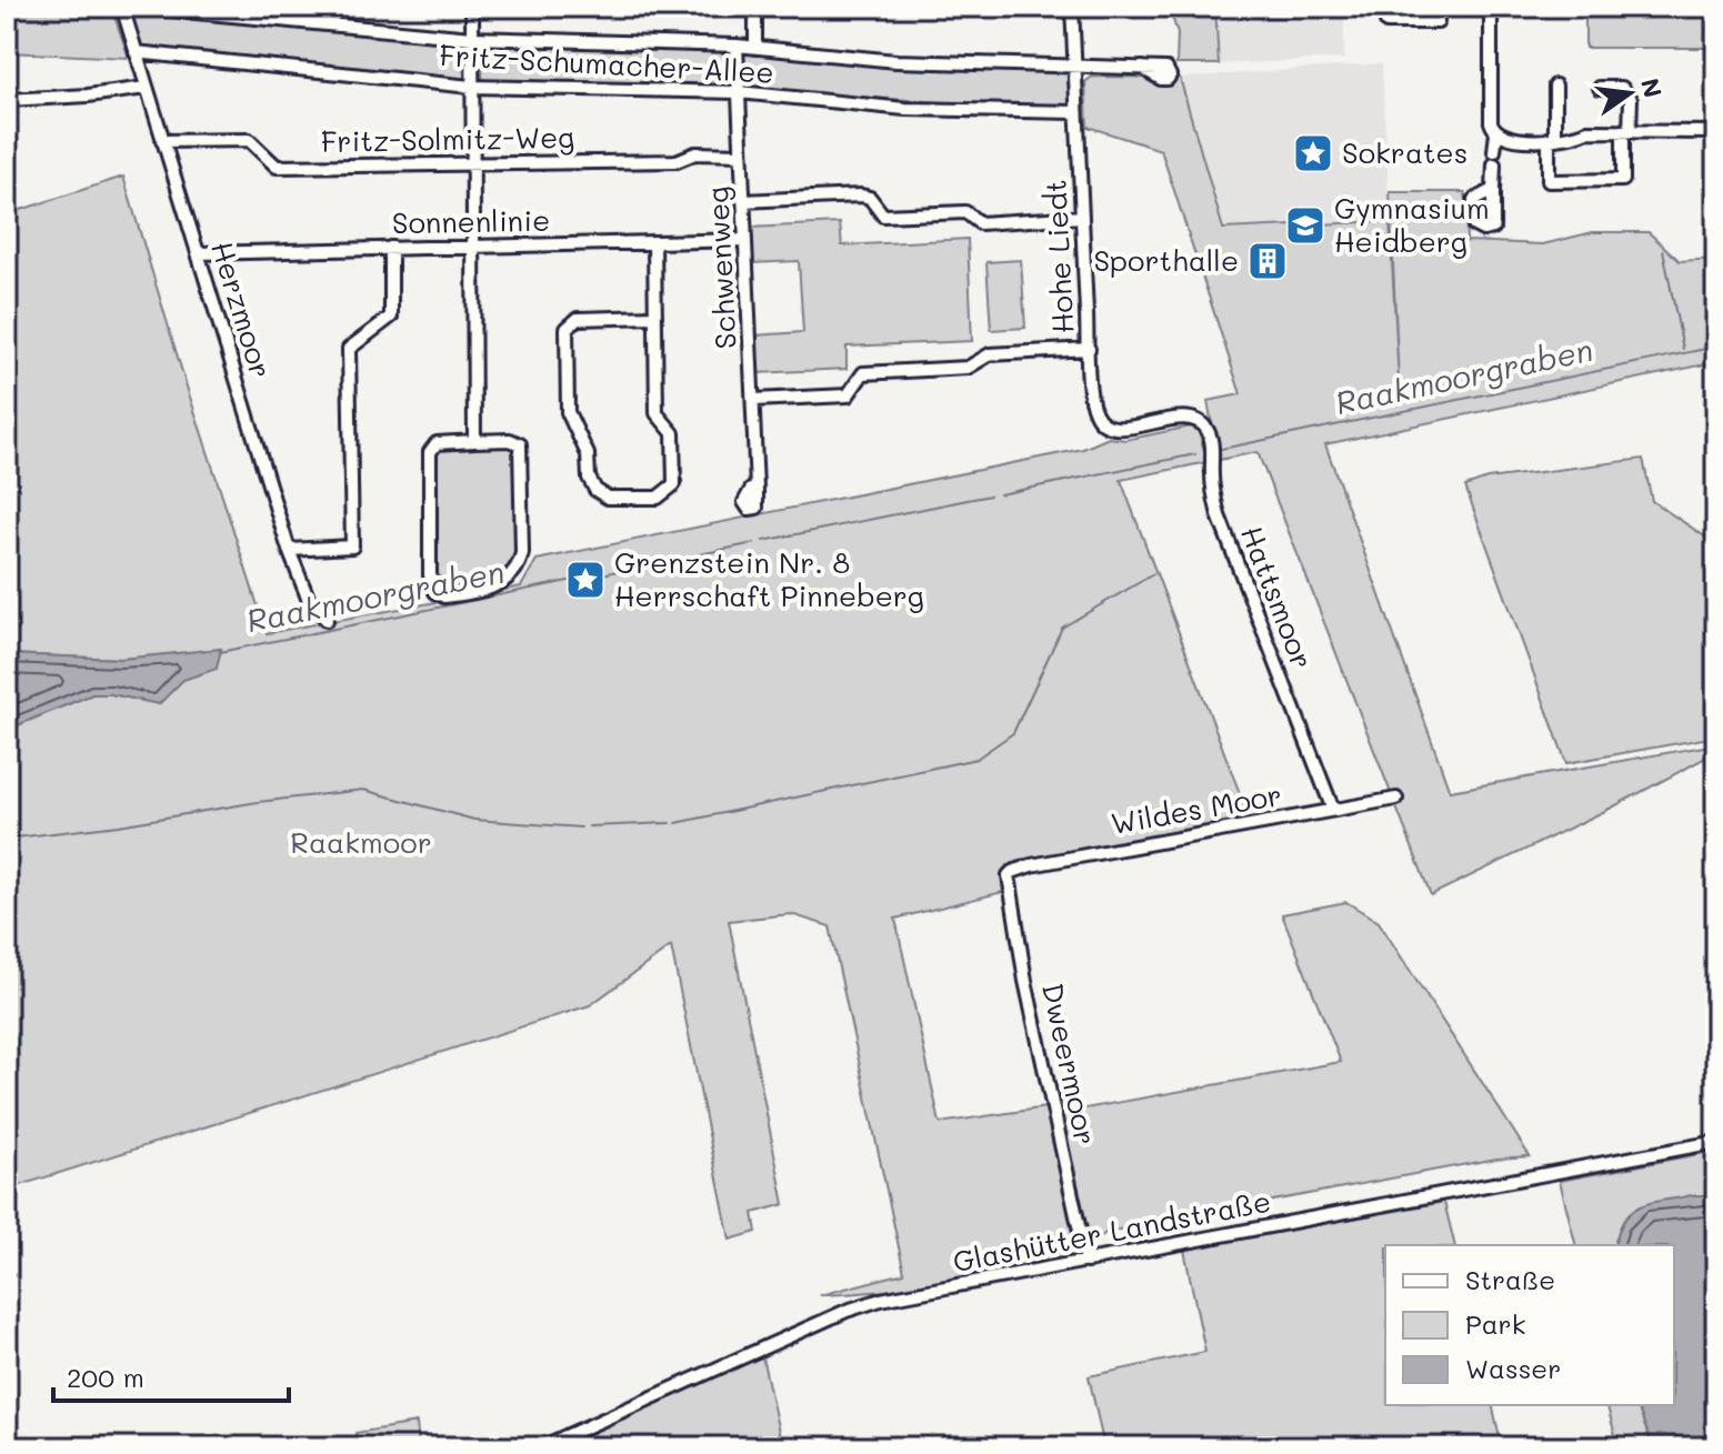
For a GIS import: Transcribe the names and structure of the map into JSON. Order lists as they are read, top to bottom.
{
  "streets": {
    "street": [
      "Fritz-Schumacher-Allee",
      "Fritz-Solmitz-Weg",
      "Sonnenlinie",
      "Hohe Liedt",
      "Schwenweg",
      "Herzmoor",
      "Hattsmoor",
      "Wildes Moor",
      "Dweermoor",
      "Glashütter Landstraße"
    ]
  },
  "crossings": [
    ["Fritz-Schumacher-Allee", "Hohe Liedt"],
    ["Fritz-Schumacher-Allee", "Schwenweg"],
    ["Fritz-Schumacher-Allee", "Herzmoor"],
    ["Fritz-Solmitz-Weg", "Schwenweg"],
    ["Fritz-Solmitz-Weg", "Herzmoor"],
    ["Sonnenlinie", "Schwenweg"],
    ["Sonnenlinie", "Herzmoor"],
    ["Hohe Liedt", "Hattsmoor"],
    ["Hattsmoor", "Wildes Moor"],
    ["Wildes Moor", "Dweermoor"],
    ["Dweermoor", "Glashütter Landstraße"]
  ],
  "water": ["Raakmoorgraben"],
  "parks": ["Raakmoor"],
  "places": {
    "place": ["Sokrates", "Grenzstein Nr. 8 Herrschaft Pinneberg"],
    "school or university": ["Gymnasium Heidberg"],
    "building": ["Sporthalle"]
  },
  "legend": ["Straße", "Park", "Wasser"],
  "scale_bar": "200 m",
  "north": "right"
}
